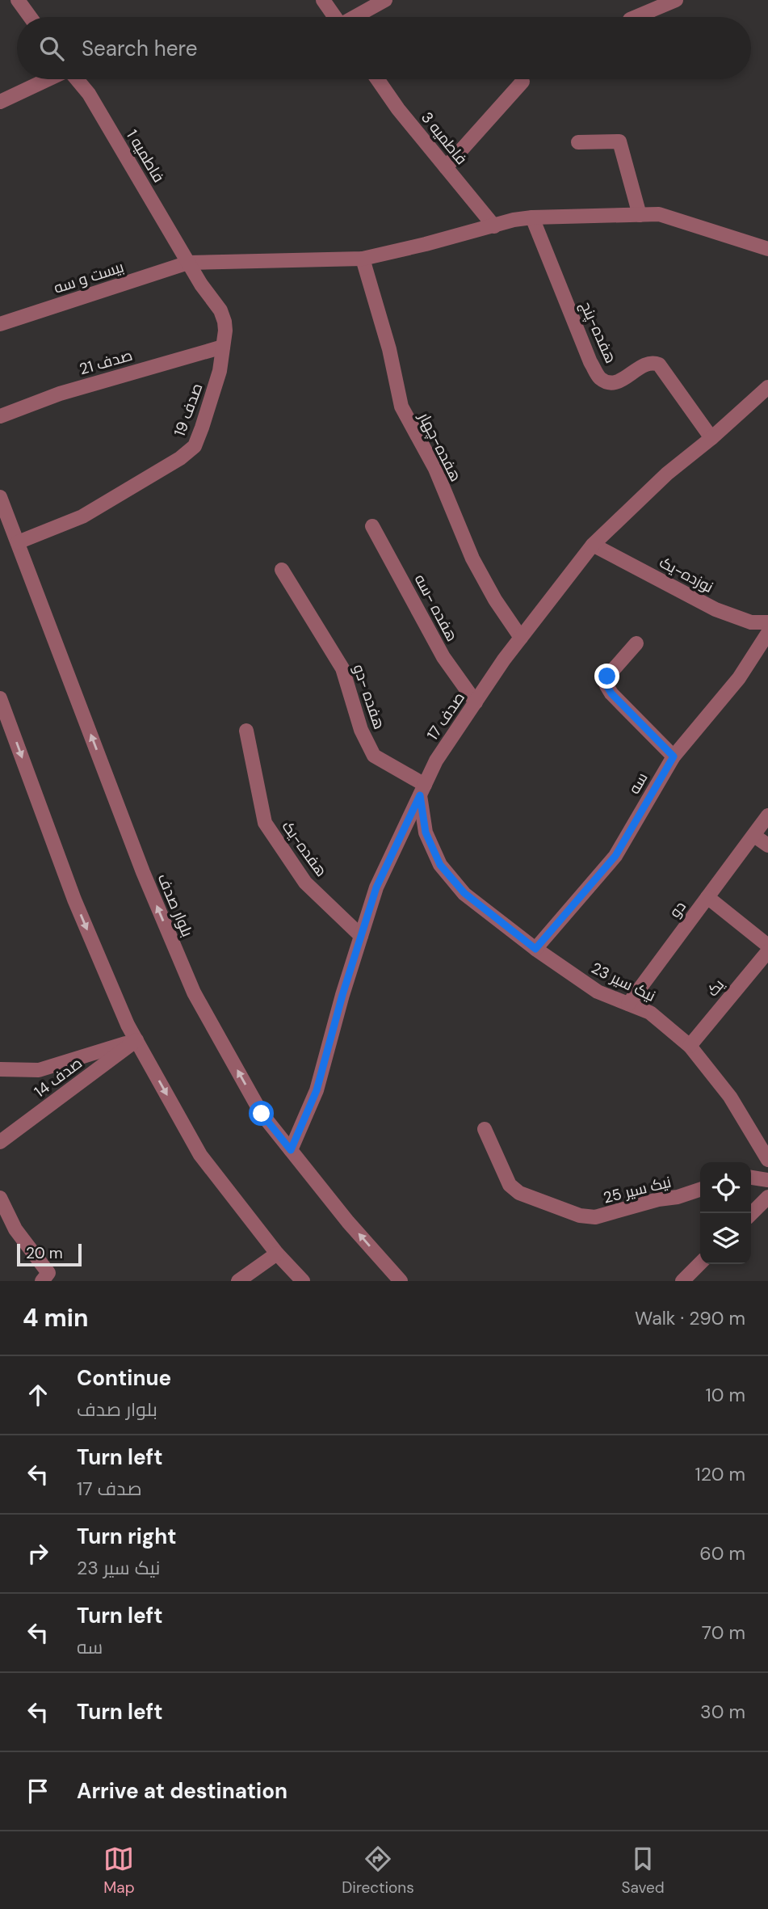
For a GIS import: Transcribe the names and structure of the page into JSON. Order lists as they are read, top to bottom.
{
  "streets": {
    "street": [
      "فاطمیه 3",
      "فاطمیه 1",
      "بیست و سه",
      "هفده-پنج",
      "صدف 21",
      "صدف 19",
      "هفده-چهار",
      "نوزده-یک",
      "هفده -سه",
      "هفده -دو",
      "صدف 17",
      "سه",
      "هفده-یک",
      "بلوار صدف",
      "دو",
      "نیک سیر 23",
      "یک",
      "صدف 14",
      "نیک سیر 25"
    ]
  },
  "crossings": [
    ["فاطمیه 3", "بیست و سه"],
    ["فاطمیه 1", "بیست و سه"],
    ["فاطمیه 1", "صدف 19"],
    ["بیست و سه", "هفده-پنج"],
    ["بیست و سه", "صدف 19"],
    ["بیست و سه", "هفده-چهار"],
    ["هفده-پنج", "صدف 17"],
    ["صدف 21", "صدف 19"],
    ["صدف 19", "بلوار صدف"],
    ["هفده-چهار", "صدف 17"],
    ["نوزده-یک", "صدف 17"],
    ["هفده -سه", "صدف 17"],
    ["هفده -دو", "صدف 17"],
    ["هفده -دو", "نیک سیر 23"],
    ["صدف 17", "هفده-یک"],
    ["صدف 17", "بلوار صدف"],
    ["صدف 17", "نیک سیر 23"],
    ["سه", "نیک سیر 23"],
    ["دو", "نیک سیر 23"],
    ["نیک سیر 23", "یک"]
  ],
  "scale_bar": "20 m",
  "page": {
    "search": "Search here",
    "scale": "20 m",
    "heading": ["4 min", "Walk · 290 m"],
    "list": [
      ["Continue", "بلوار صدف", "10 m"],
      ["Turn left", "صدف 17", "120 m"],
      ["Turn right", "نیک سیر 23", "60 m"],
      ["Turn left", "سه", "70 m"],
      ["Turn left", "30 m"],
      "Arrive at destination"
    ],
    "nav": ["Map", "Directions", "Saved"]
  }
}
